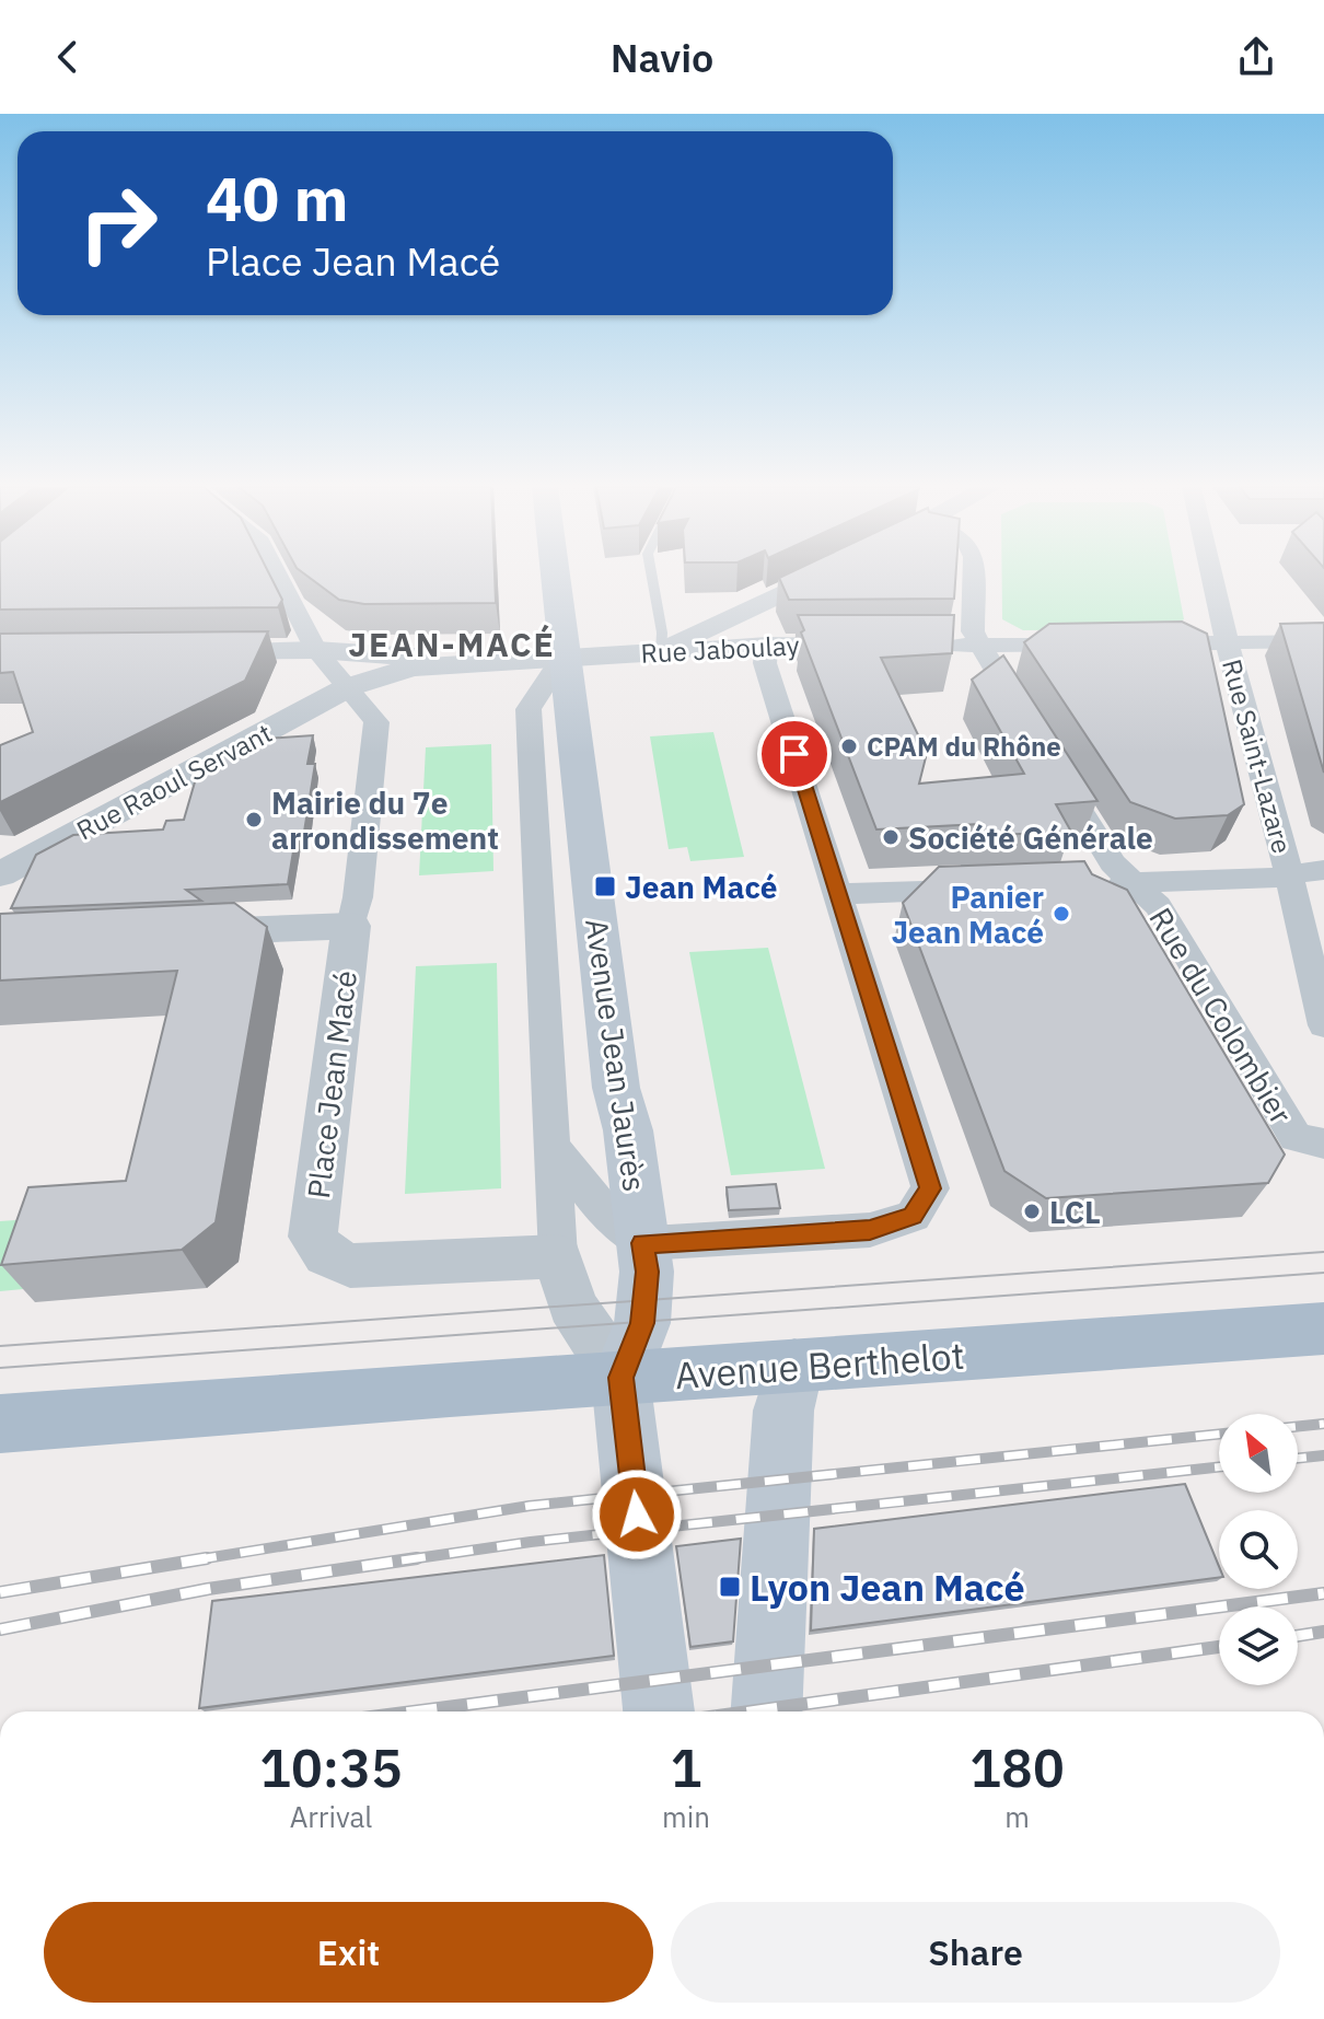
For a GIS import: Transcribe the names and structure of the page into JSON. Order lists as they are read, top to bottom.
{
  "streets": {
    "main road": ["Avenue Jean Jaurès", "Avenue Berthelot"],
    "street": [
      "Rue Jaboulay",
      "Rue Saint-Lazare",
      "Rue Raoul Servant",
      "Rue du Colombier",
      "Place Jean Macé"
    ]
  },
  "crossings": [
    ["Rue Jaboulay", "Rue Raoul Servant"],
    ["Rue Jaboulay", "Avenue Jean Jaurès"],
    ["Rue Jaboulay", "Place Jean Macé"],
    ["Rue Raoul Servant", "Place Jean Macé"],
    ["Avenue Jean Jaurès", "Place Jean Macé"],
    ["Avenue Jean Jaurès", "Avenue Berthelot"]
  ],
  "districts": ["JEAN-MACÉ"],
  "places": {
    "other": [
      "CPAM du Rhône",
      "Mairie du 7e arrondissement",
      "Société Générale",
      "Panier Jean Macé",
      "LCL"
    ],
    "transit": ["Jean Macé", "Lyon Jean Macé"]
  },
  "north": "top left",
  "page": {
    "header": "Navio",
    "turn": ["40 m", "Place Jean Macé"],
    "eta": [
      "10:35",
      "Arrival",
      "1",
      "min",
      "180",
      "m"
    ],
    "buttons": ["Exit", "Share"]
  }
}
